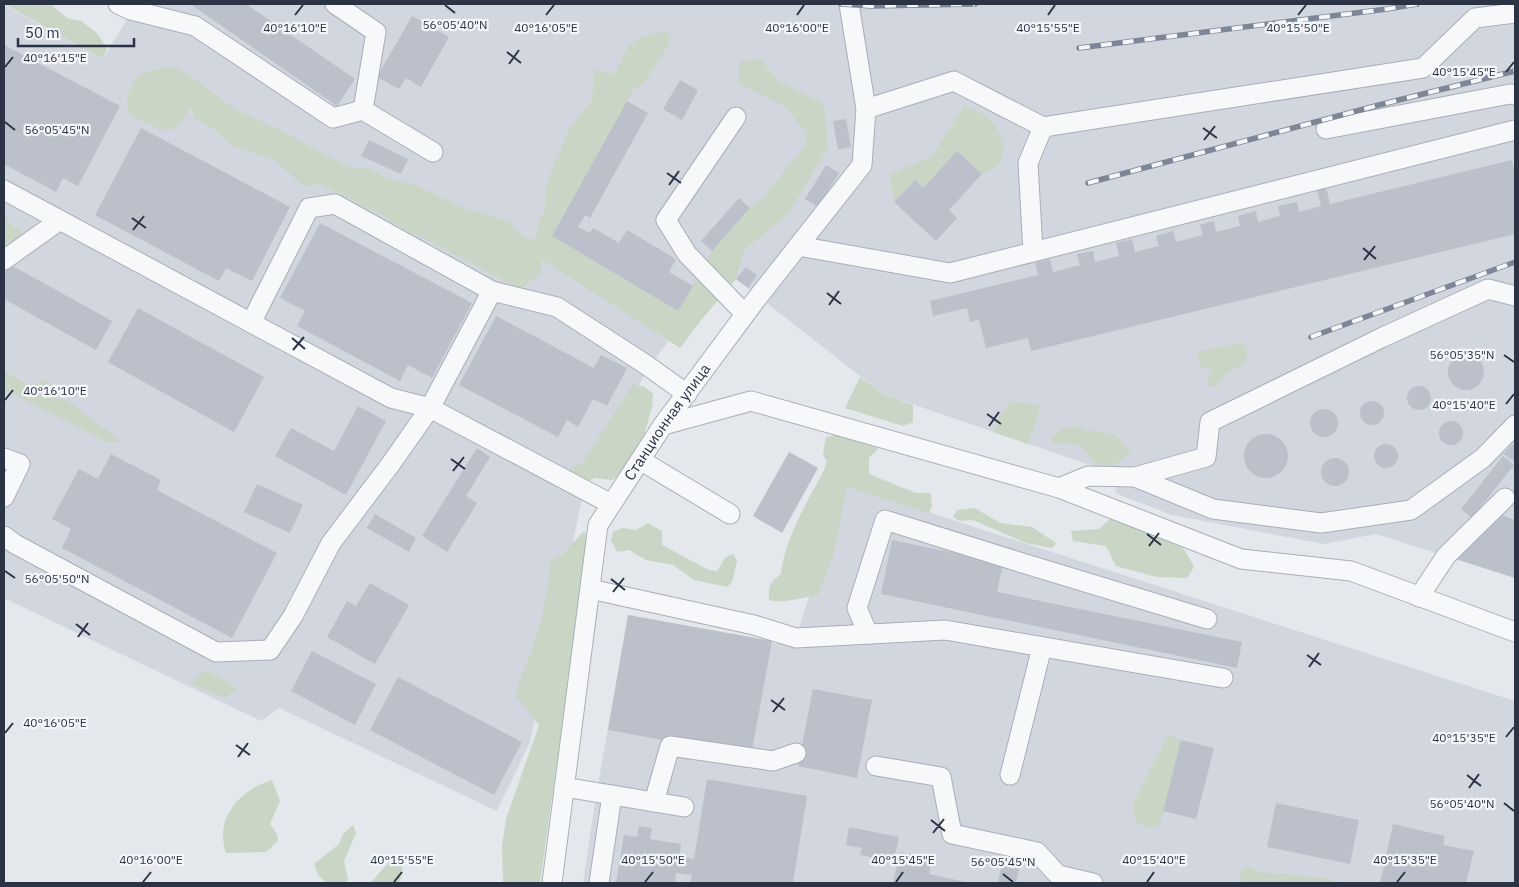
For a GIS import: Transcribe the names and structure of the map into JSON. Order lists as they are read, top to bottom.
{
  "streets": {
    "street": ["Станционная улица"]
  },
  "scale_bar": "50 m",
  "coordinates": [
    "56°05'40\"N",
    "40°16'10\"E",
    "40°16'05\"E",
    "40°16'00\"E",
    "40°15'55\"E",
    "40°15'50\"E",
    "40°16'15\"E",
    "40°15'45\"E",
    "56°05'45\"N",
    "56°05'35\"N",
    "40°15'40\"E",
    "56°05'50\"N",
    "40°15'35\"E"
  ]
}
